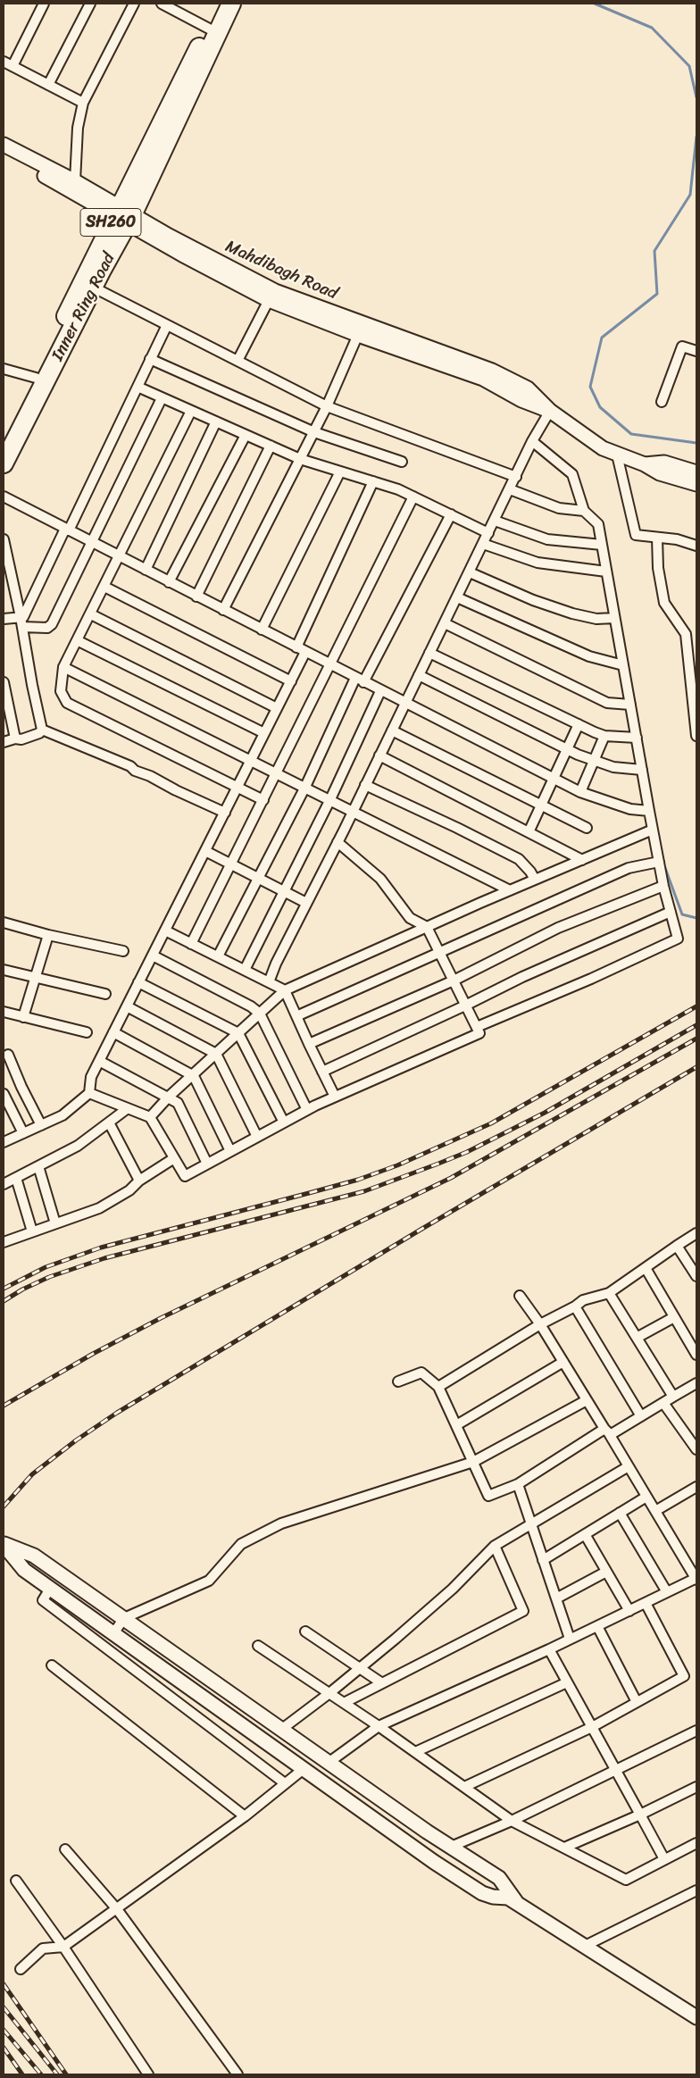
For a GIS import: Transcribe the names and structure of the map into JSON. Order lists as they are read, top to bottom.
{
  "streets": {
    "highway": ["SH260", "Inner Ring Road"],
    "street": ["Mahdibagh Road"]
  },
  "crossings": [
    ["Mahdibagh Road", "Inner Ring Road"]
  ]
}
